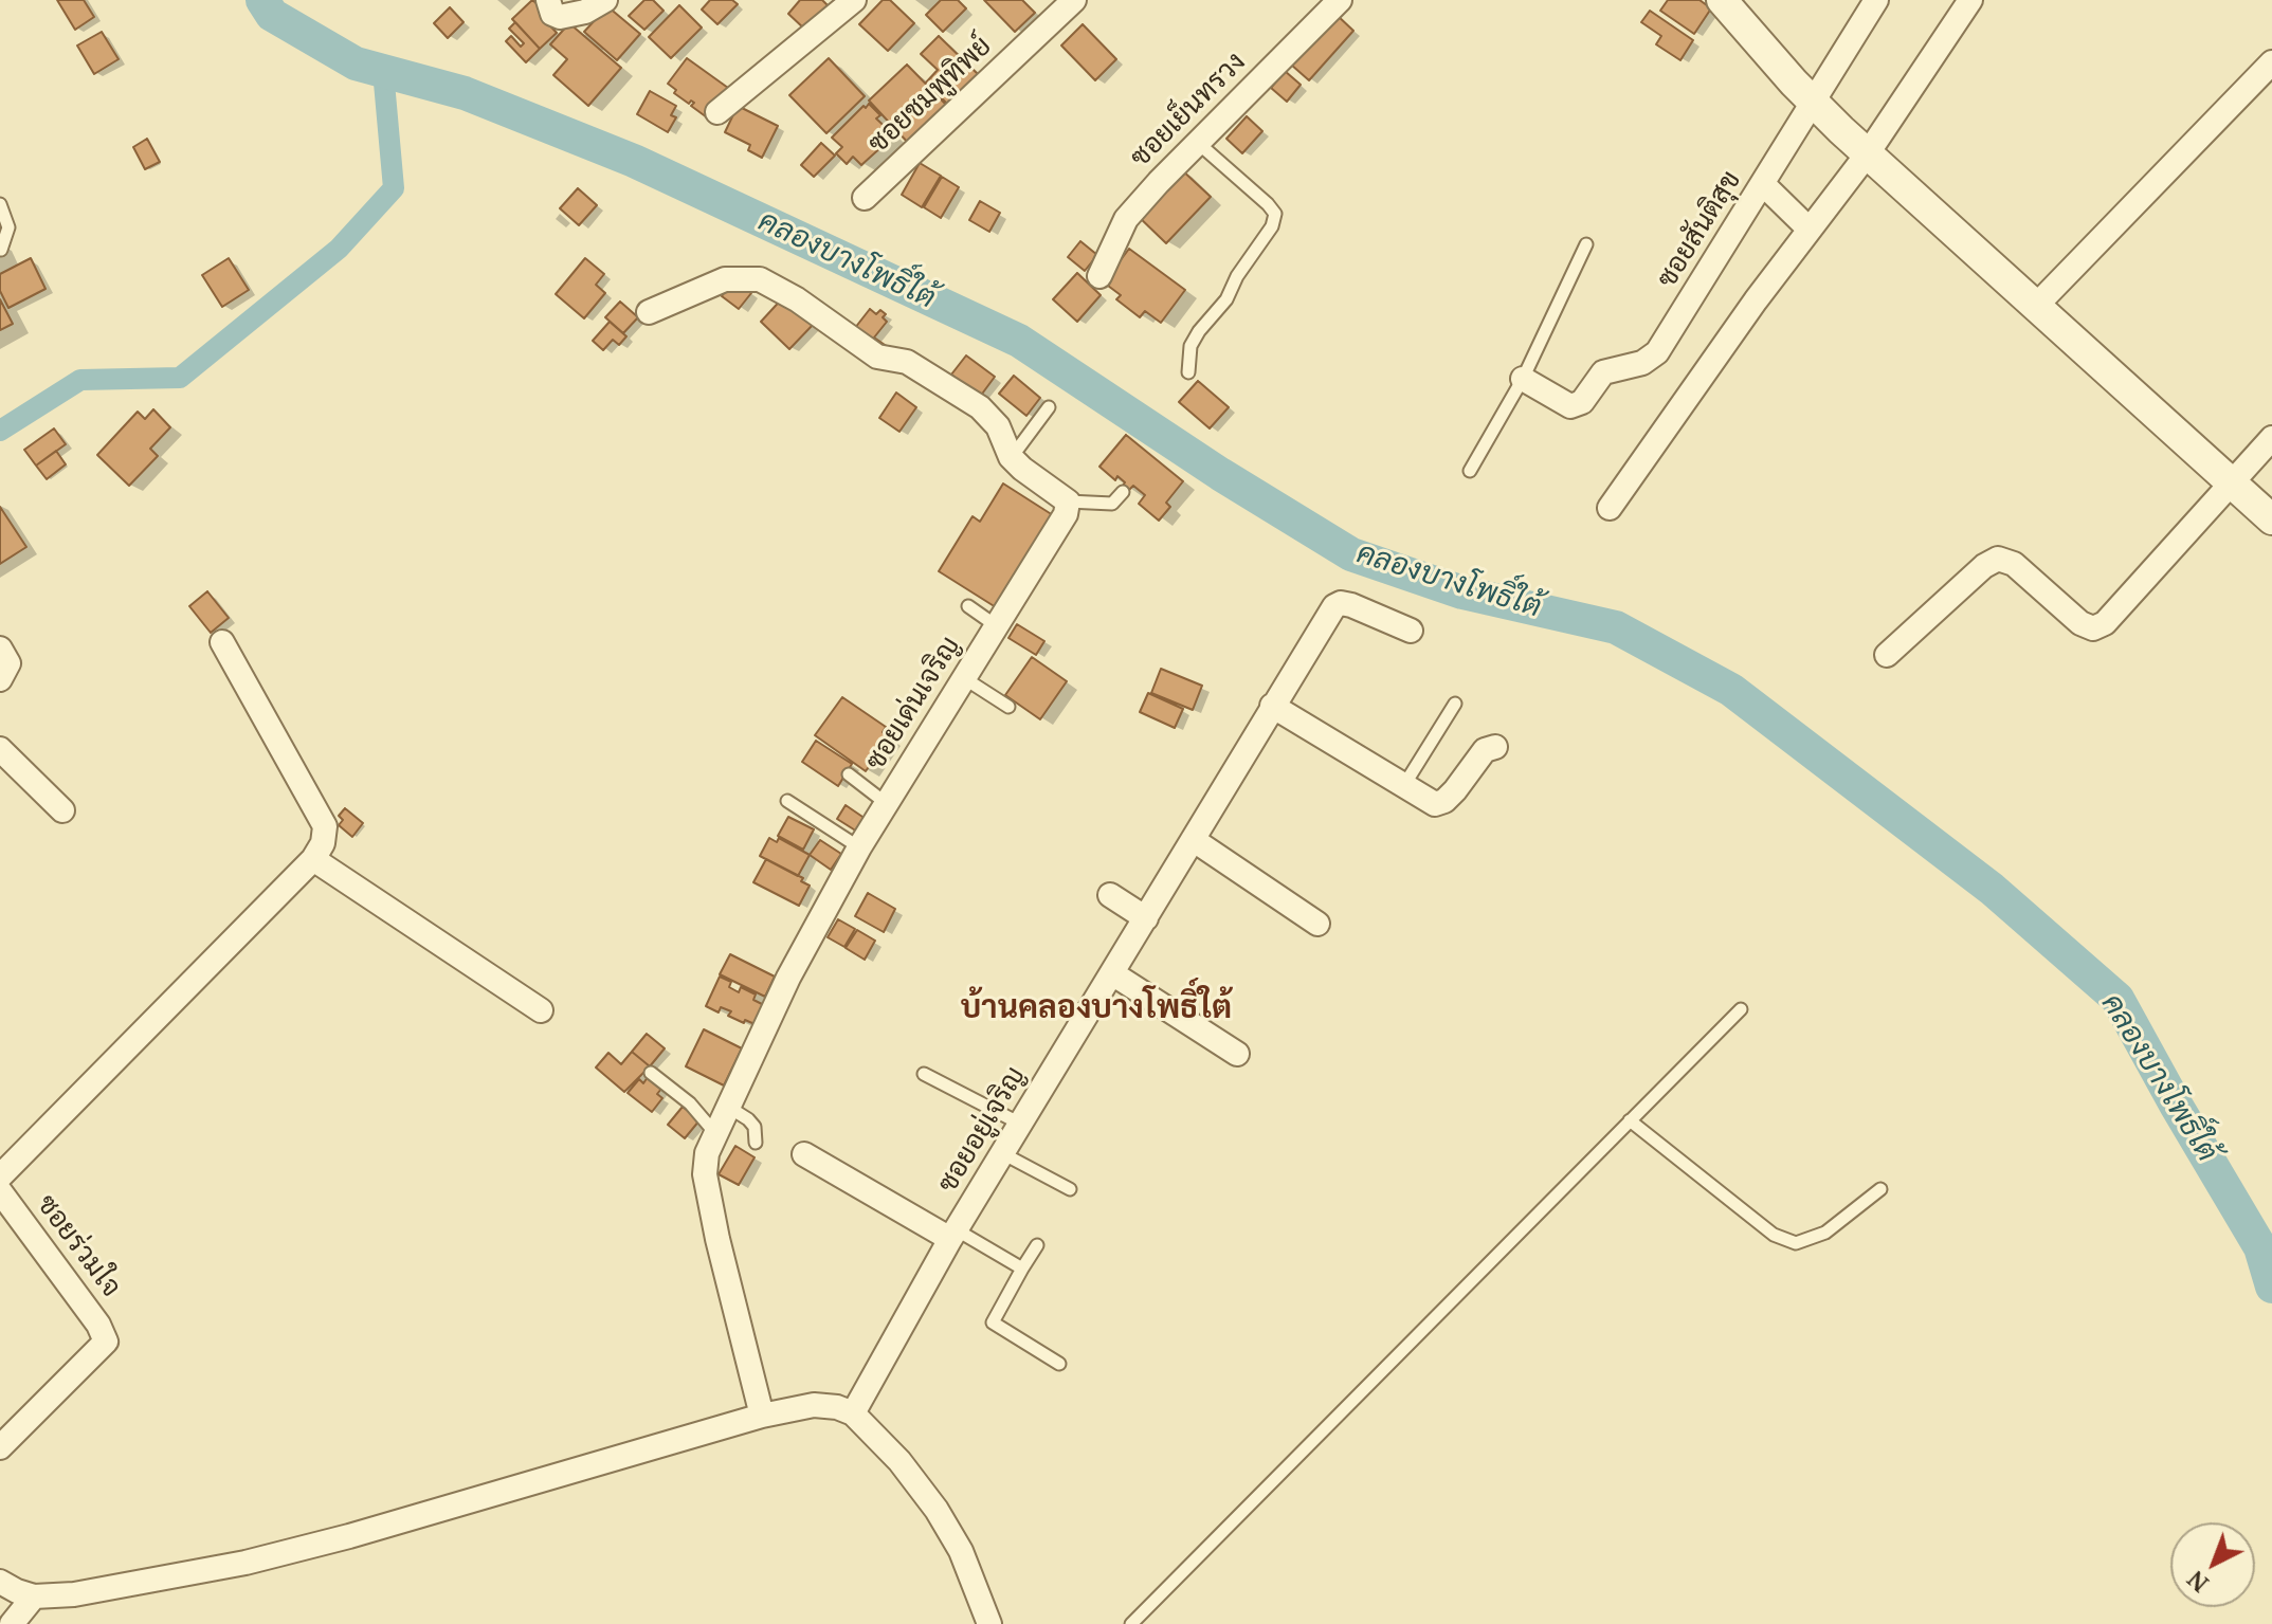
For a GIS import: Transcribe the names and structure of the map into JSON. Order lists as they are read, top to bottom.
{
  "streets": {
    "street": [
      "ซอยชมพูทิพย์",
      "ซอยเย็นทรวง",
      "ซอยสันติสุข",
      "ซอยเด่นเจริญ",
      "ซอยอยู่เจริญ",
      "ซอยร่วมใจ"
    ]
  },
  "districts": ["บ้านคลองบางโพธิ์ใต้"],
  "water": ["คลองบางโพธิ์ใต้"],
  "north": "bottom left"
}
